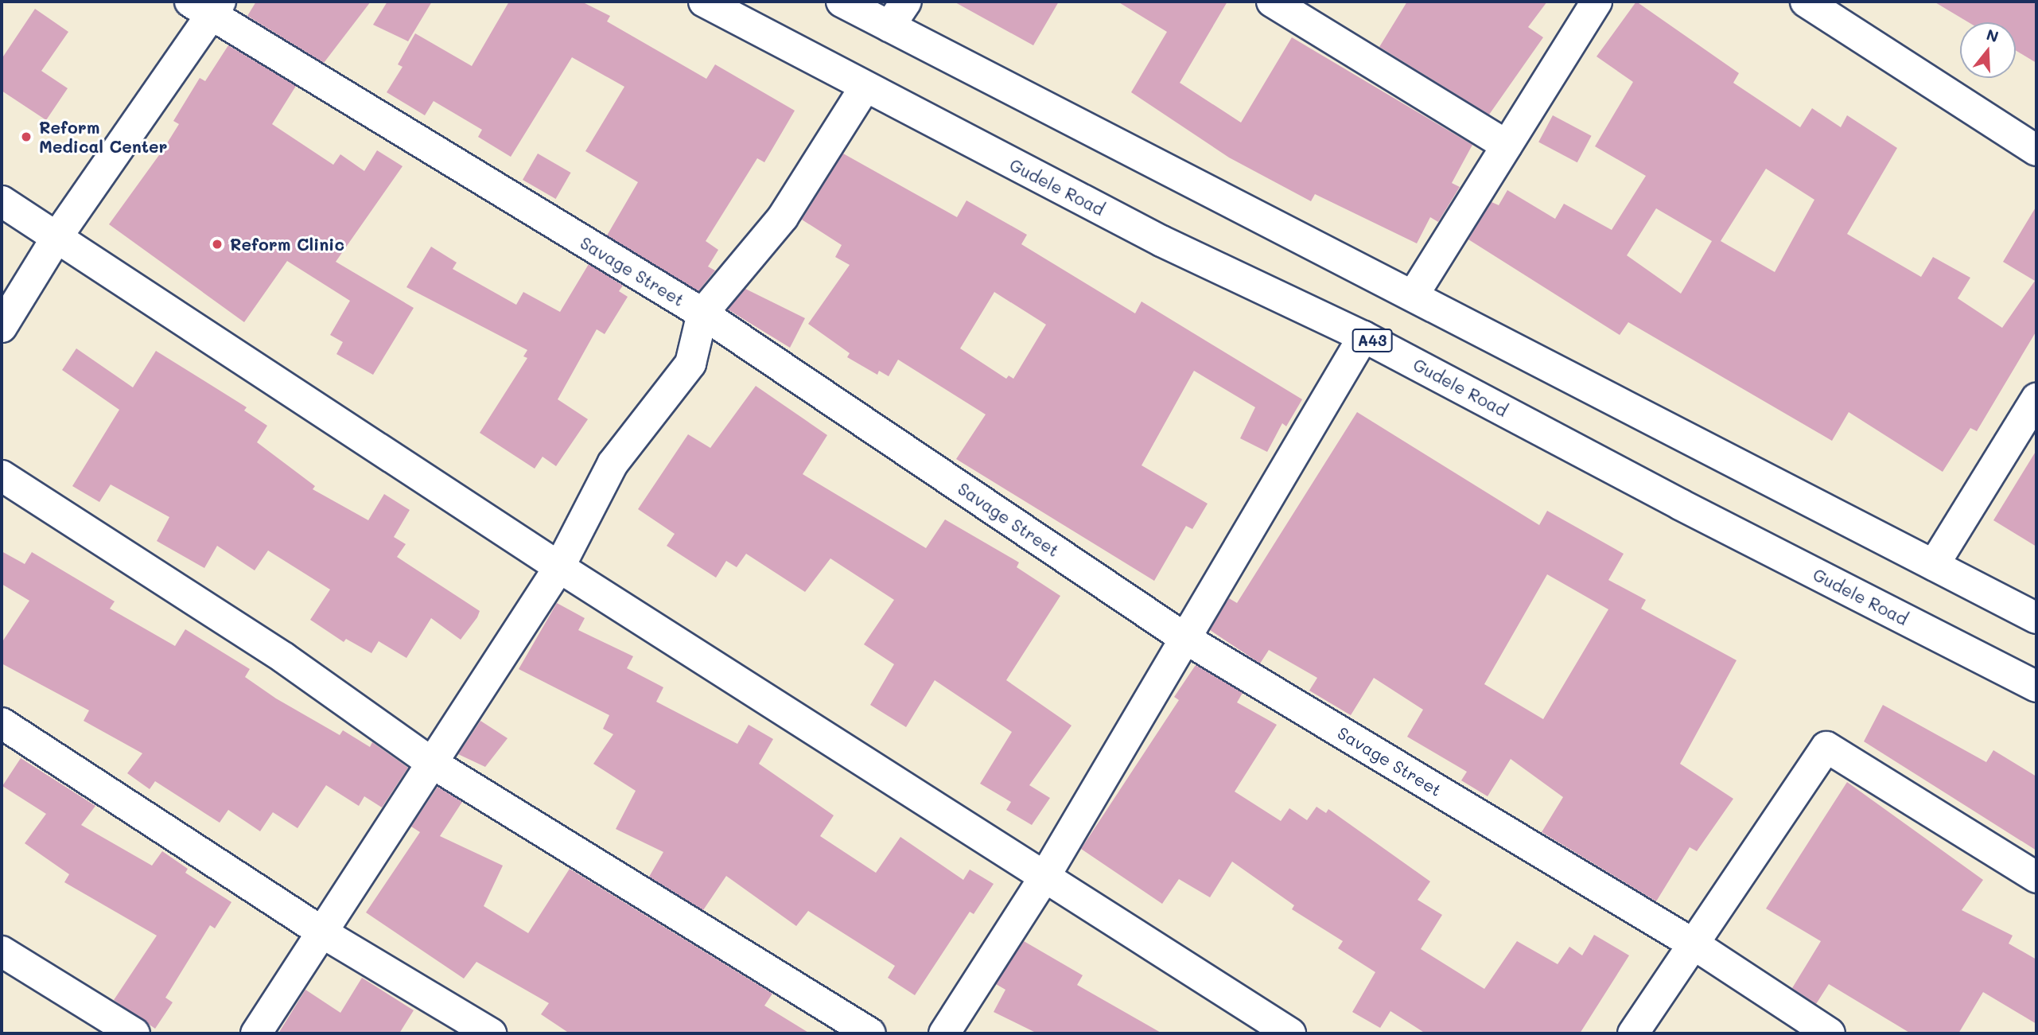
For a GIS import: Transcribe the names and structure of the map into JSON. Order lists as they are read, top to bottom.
{
  "streets": {
    "main road": ["Gudele Road", "Savage Street", "A43"]
  },
  "places": ["Reform Medical Center", "Reform Clinic"],
  "north": "top"
}
